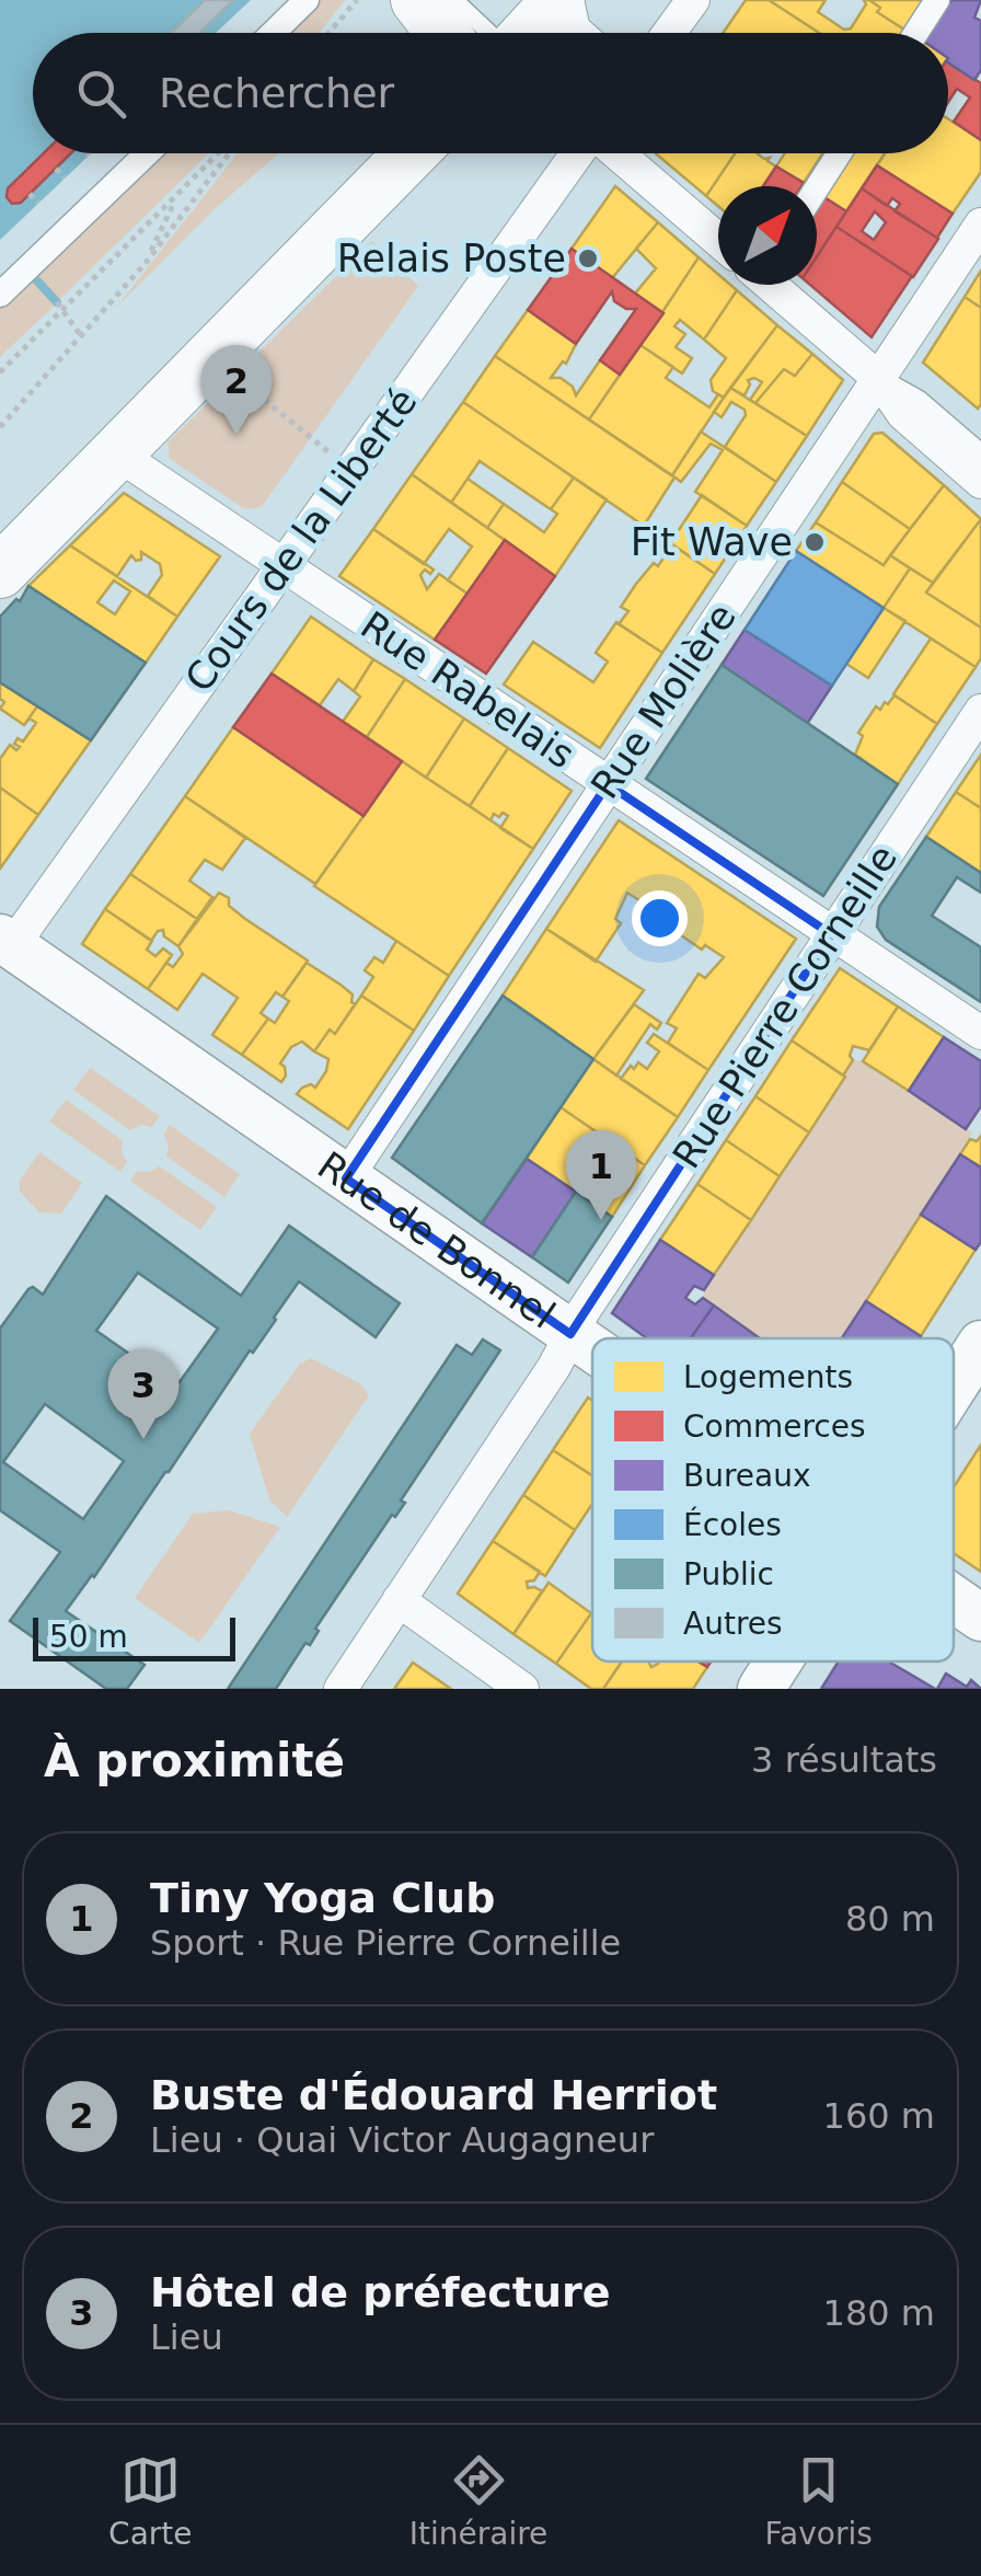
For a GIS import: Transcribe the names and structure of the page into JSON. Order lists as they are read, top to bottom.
{
  "streets": {
    "main road": ["Rue de Bonnel"],
    "street": [
      "Cours de la Liberté",
      "Rue Rabelais",
      "Rue Molière",
      "Rue Pierre Corneille"
    ]
  },
  "crossings": [
    ["Cours de la Liberté", "Rue Rabelais"],
    ["Cours de la Liberté", "Rue de Bonnel"],
    ["Rue Rabelais", "Rue Molière"],
    ["Rue Rabelais", "Rue Pierre Corneille"],
    ["Rue Molière", "Rue de Bonnel"],
    ["Rue Pierre Corneille", "Rue de Bonnel"]
  ],
  "places": ["Relais Poste", "Fit Wave"],
  "legend": [
    "Logements",
    "Commerces",
    "Bureaux",
    "Écoles",
    "Public",
    "Autres"
  ],
  "scale_bar": "50 m",
  "north": "top right",
  "page": {
    "search": "Rechercher",
    "pins": ["2", "1", "3"],
    "scale": "50 m",
    "heading": ["À proximité", "3 résultats"],
    "list": [
      {
        "mark": "1",
        "name": "Tiny Yoga Club",
        "note": "Sport · Rue Pierre Corneille",
        "value": "80 m"
      },
      {
        "mark": "2",
        "name": "Buste d'Édouard Herriot",
        "note": "Lieu · Quai Victor Augagneur",
        "value": "160 m"
      },
      {
        "mark": "3",
        "name": "Hôtel de préfecture",
        "note": "Lieu",
        "value": "180 m"
      }
    ],
    "nav": ["Carte", "Itinéraire", "Favoris"]
  }
}
